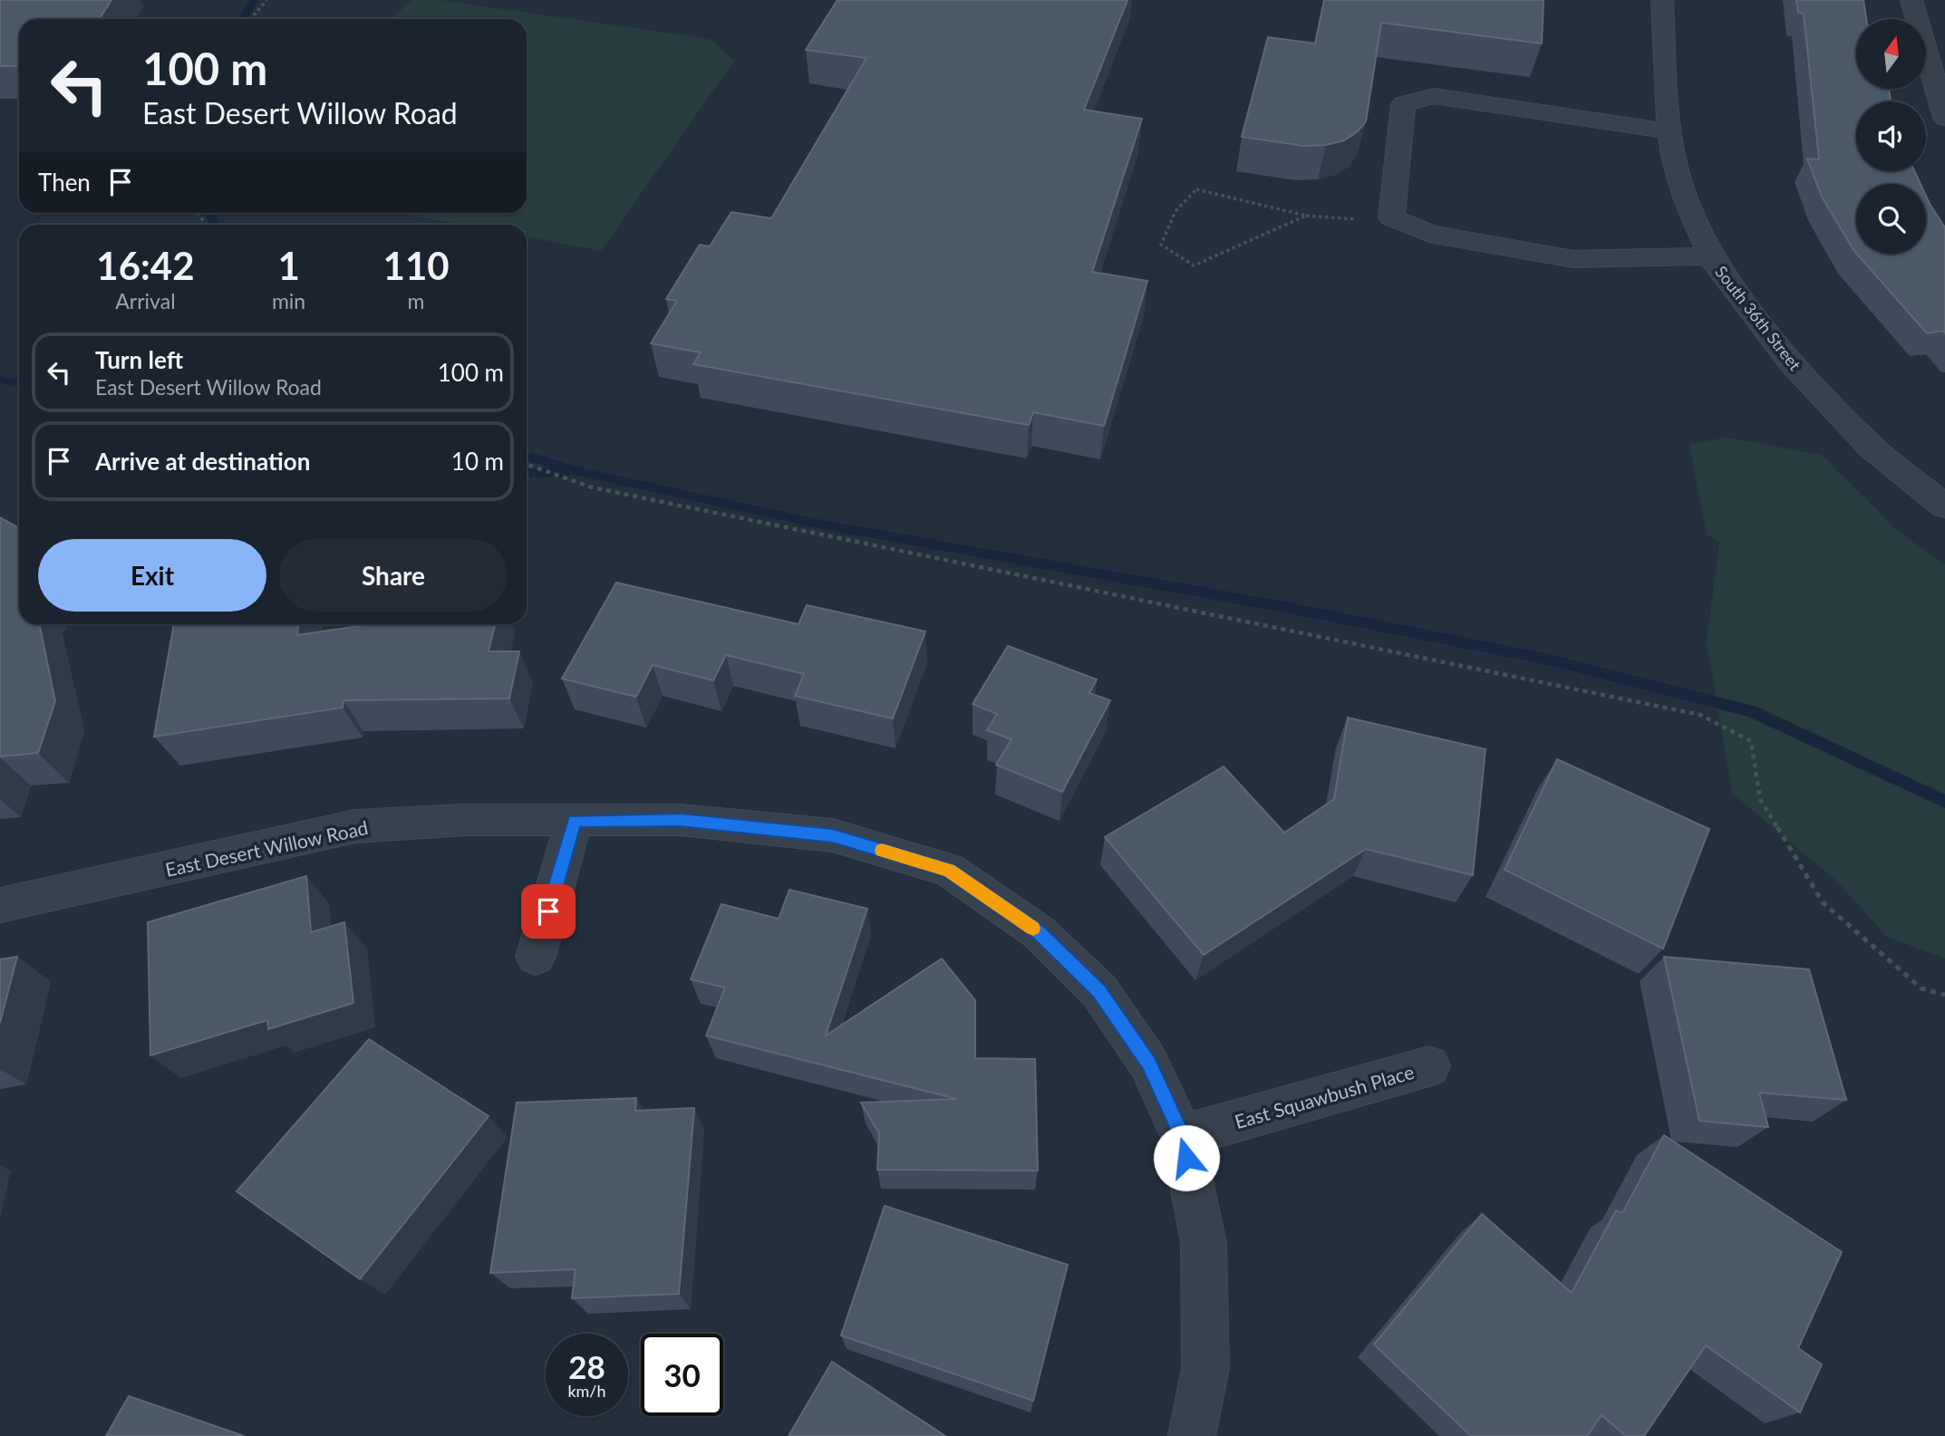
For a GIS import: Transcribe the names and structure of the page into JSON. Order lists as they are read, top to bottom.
{
  "streets": {
    "street": ["South 36th Street", "East Desert Willow Road", "East Squawbush Place"]
  },
  "crossings": [
    ["East Desert Willow Road", "East Squawbush Place"]
  ],
  "north": "top",
  "page": {
    "turn": ["100 m", "East Desert Willow Road"],
    "then": "Then",
    "eta": [
      "16:42",
      "Arrival",
      "1",
      "min",
      "110",
      "m"
    ],
    "list": [
      {
        "name": "Turn left",
        "note": "East Desert Willow Road",
        "value": "100 m"
      },
      {
        "name": "Arrive at destination",
        "value": "10 m"
      }
    ],
    "buttons": ["Exit", "Share"],
    "speed": "28 km/h",
    "limit": "30"
  }
}
